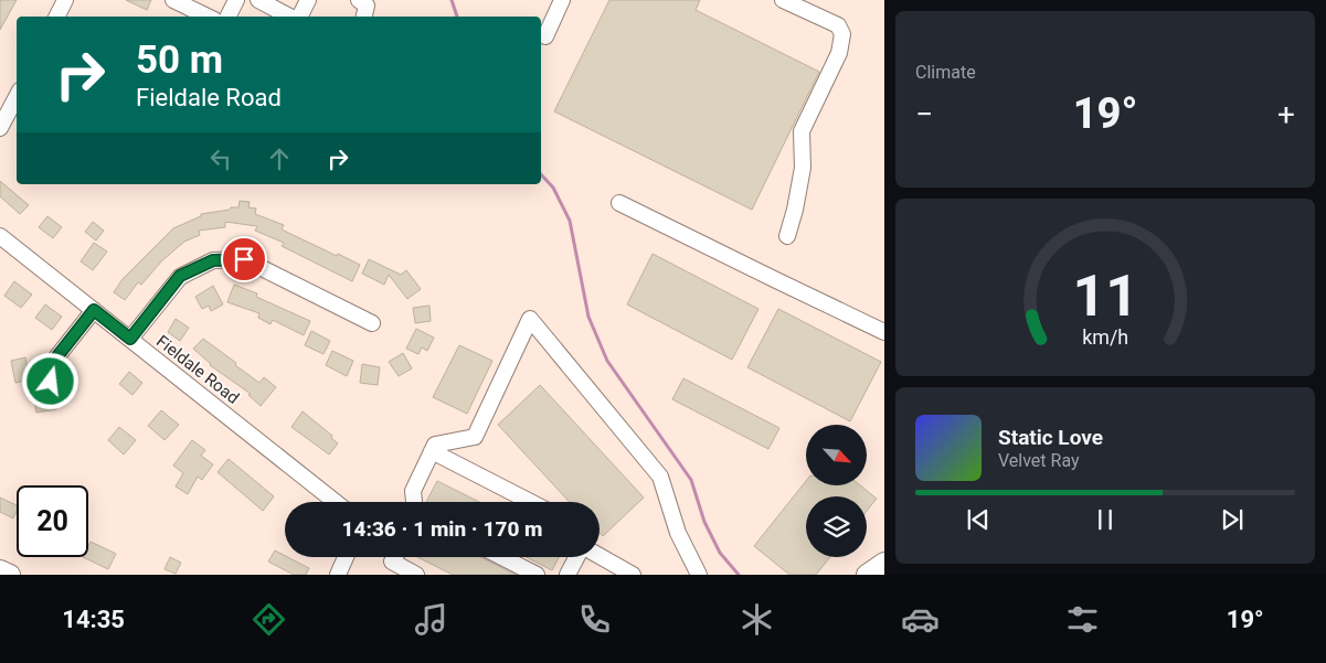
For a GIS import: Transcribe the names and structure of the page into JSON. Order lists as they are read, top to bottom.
{
  "streets": {
    "street": ["Fieldale Road"]
  },
  "north": "bottom right",
  "page": {
    "tile": "Climate",
    "turn": ["50 m", "Fieldale Road"],
    "heat": ["−", "19°", "+"],
    "song": ["Static Love", "Velvet Ray"],
    "limit": "20",
    "trip": "14:36 · 1 min · 170 m",
    "tabs": ["14:35", "19°"],
    "gauge": ["11", "km/h"]
  }
}
